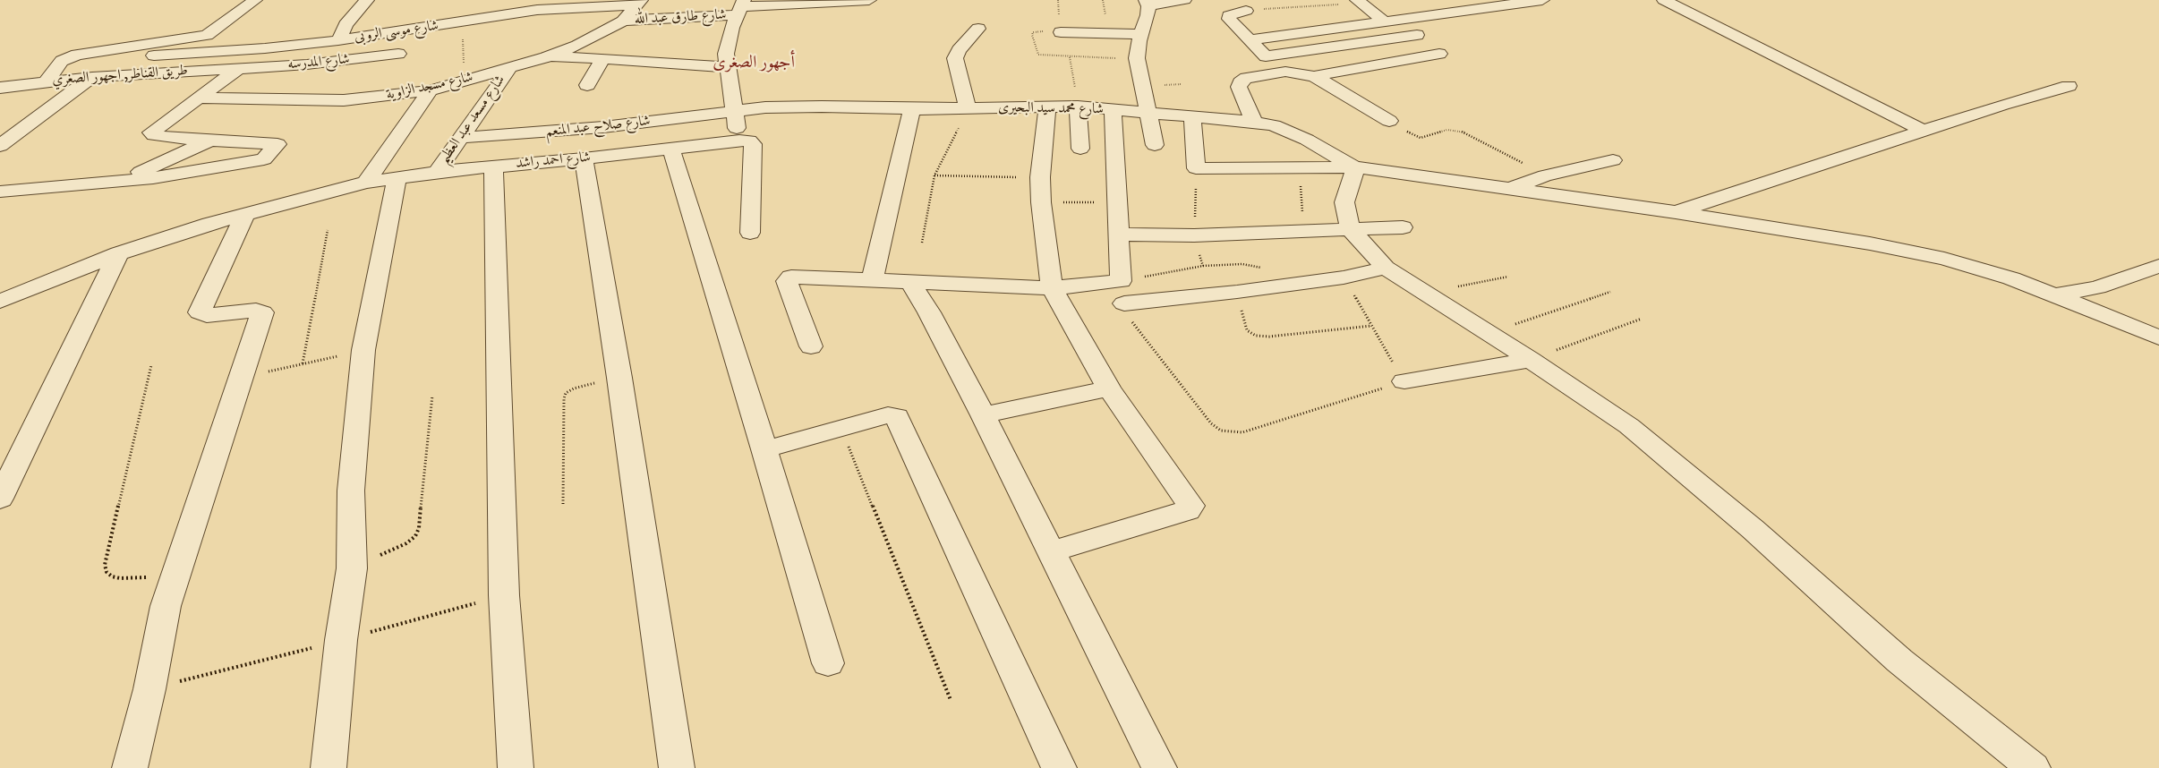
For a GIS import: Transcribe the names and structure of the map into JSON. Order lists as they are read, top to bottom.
{
  "streets": {
    "street": [
      "شارع طارق عبد الله",
      "شارع موسى الروبى",
      "شارع المدرسه",
      "طريق القناطر, اجهور الصغري",
      "شارع مسجد الزاوية",
      "شارع محمد سيد البحيرى",
      "شارع مسعد عبد العظيم",
      "شارع صلاح عبد المنعم",
      "شارع احمد راشد"
    ]
  },
  "crossings": [
    ["شارع طارق عبد الله", "شارع مسجد الزاوية"],
    ["شارع موسى الروبى", "شارع مسجد الزاوية"],
    ["شارع المدرسه", "طريق القناطر, اجهور الصغري"],
    ["شارع مسجد الزاوية", "شارع مسعد عبد العظيم"],
    ["شارع محمد سيد البحيرى", "شارع صلاح عبد المنعم"],
    ["شارع مسعد عبد العظيم", "شارع صلاح عبد المنعم"],
    ["شارع مسعد عبد العظيم", "شارع احمد راشد"]
  ],
  "districts": ["أجهور الصغرى"]
}
